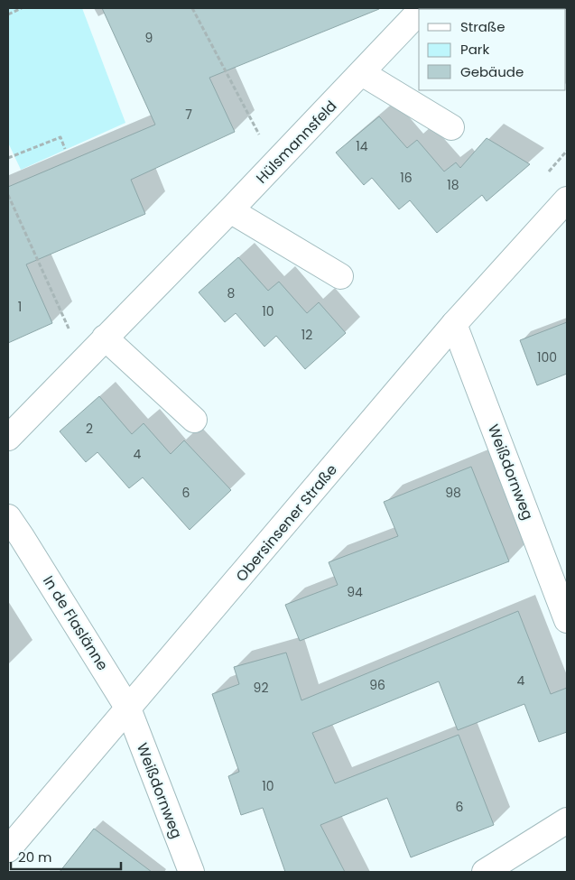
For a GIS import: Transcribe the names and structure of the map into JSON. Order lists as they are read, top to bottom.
{
  "streets": {
    "street": [
      "Hülsmannsfeld",
      "Weißdornweg",
      "Obersinsener Straße",
      "In de Flaslänne"
    ]
  },
  "crossings": [
    ["Weißdornweg", "Obersinsener Straße"],
    ["Weißdornweg", "In de Flaslänne"],
    ["Obersinsener Straße", "In de Flaslänne"]
  ],
  "house_numbers": [
    "9",
    "7",
    "14",
    "16",
    "18",
    "8",
    "1",
    "10",
    "12",
    "100",
    "2",
    "4",
    "6",
    "98",
    "94",
    "4",
    "96",
    "92",
    "10",
    "6"
  ],
  "legend": ["Straße", "Park", "Gebäude"],
  "scale_bar": "20 m"
}
